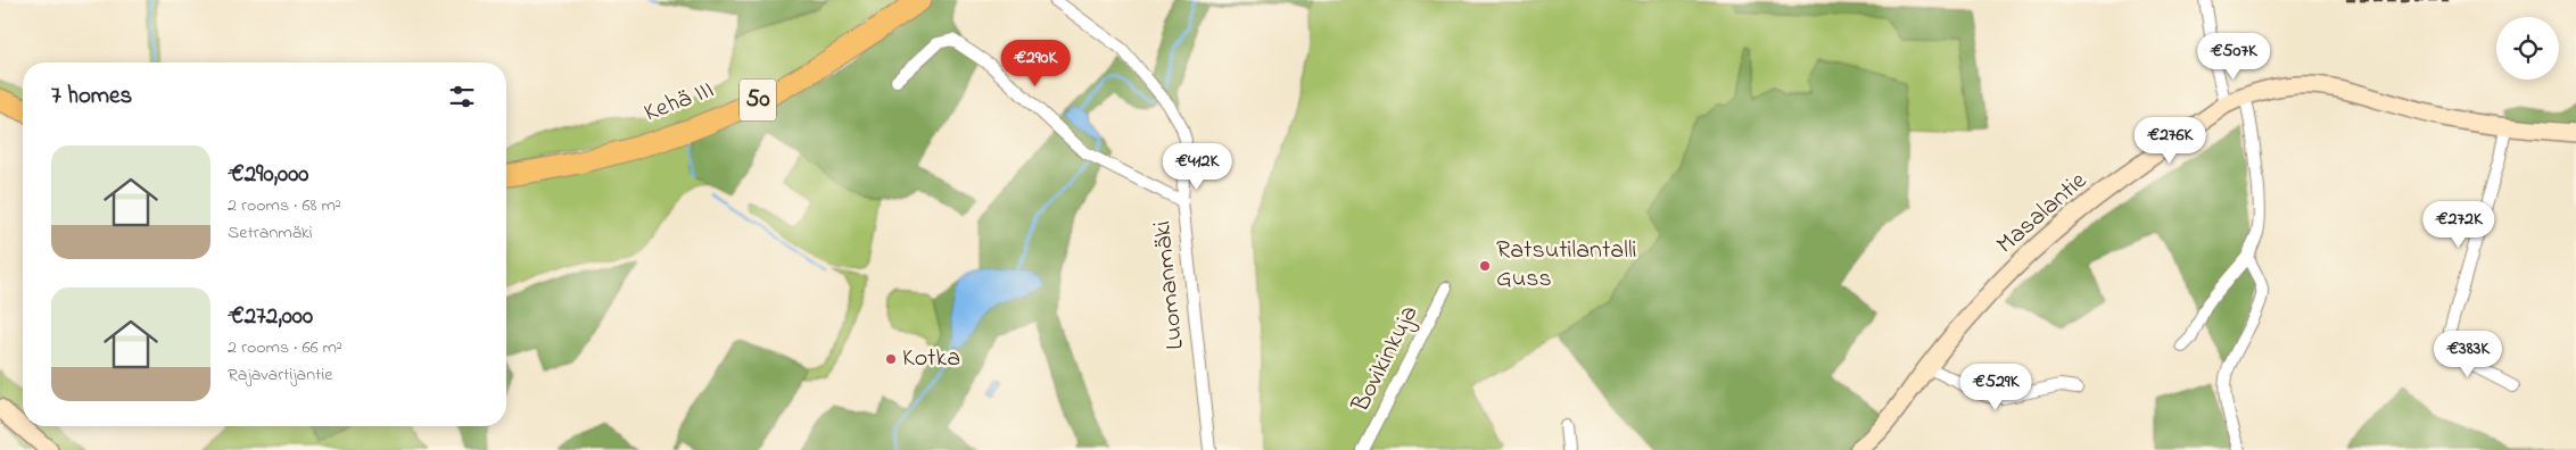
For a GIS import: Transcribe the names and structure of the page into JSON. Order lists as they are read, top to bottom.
{
  "streets": {
    "highway": ["50", "Kehä III"],
    "street": ["Masalantie", "Luomanmäki", "Bovikinkuja"]
  },
  "places": ["Ratsutilantalli Guss", "Kotka"],
  "page": {
    "price": [
      "€507K",
      "€290K",
      "€276K",
      "€412K",
      "€272K",
      "€383K",
      "€529K"
    ],
    "heading": "7 homes",
    "list": [
      {
        "name": "€290,000",
        "note": "2 rooms · 68 m² · Setranmäki"
      },
      {
        "name": "€272,000",
        "note": "2 rooms · 66 m² · Rajavartijantie"
      }
    ]
  }
}
